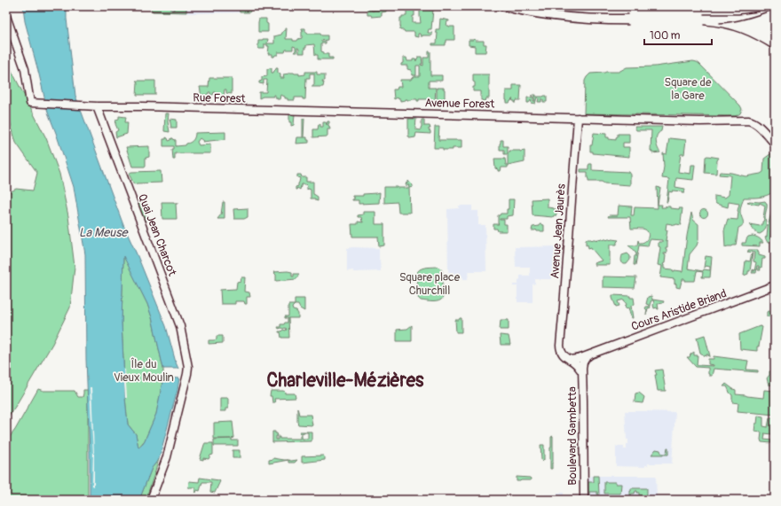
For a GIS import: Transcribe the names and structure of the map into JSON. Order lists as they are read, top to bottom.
{
  "streets": {
    "main road": [
      "Rue Forest",
      "Avenue Forest",
      "Avenue Jean Jaurès",
      "Quai Jean Charcot",
      "Cours Aristide Briand",
      "Boulevard Gambetta"
    ]
  },
  "crossings": [
    ["Rue Forest", "Avenue Forest"],
    ["Rue Forest", "Quai Jean Charcot"],
    ["Avenue Forest", "Avenue Jean Jaurès"],
    ["Avenue Jean Jaurès", "Boulevard Gambetta"],
    ["Cours Aristide Briand", "Boulevard Gambetta"]
  ],
  "districts": ["Charleville-Mézières"],
  "water": ["La Meuse"],
  "parks": ["Square de la Gare", "Square place Churchill", "Île du Vieux Moulin"],
  "scale_bar": "100 m"
}
